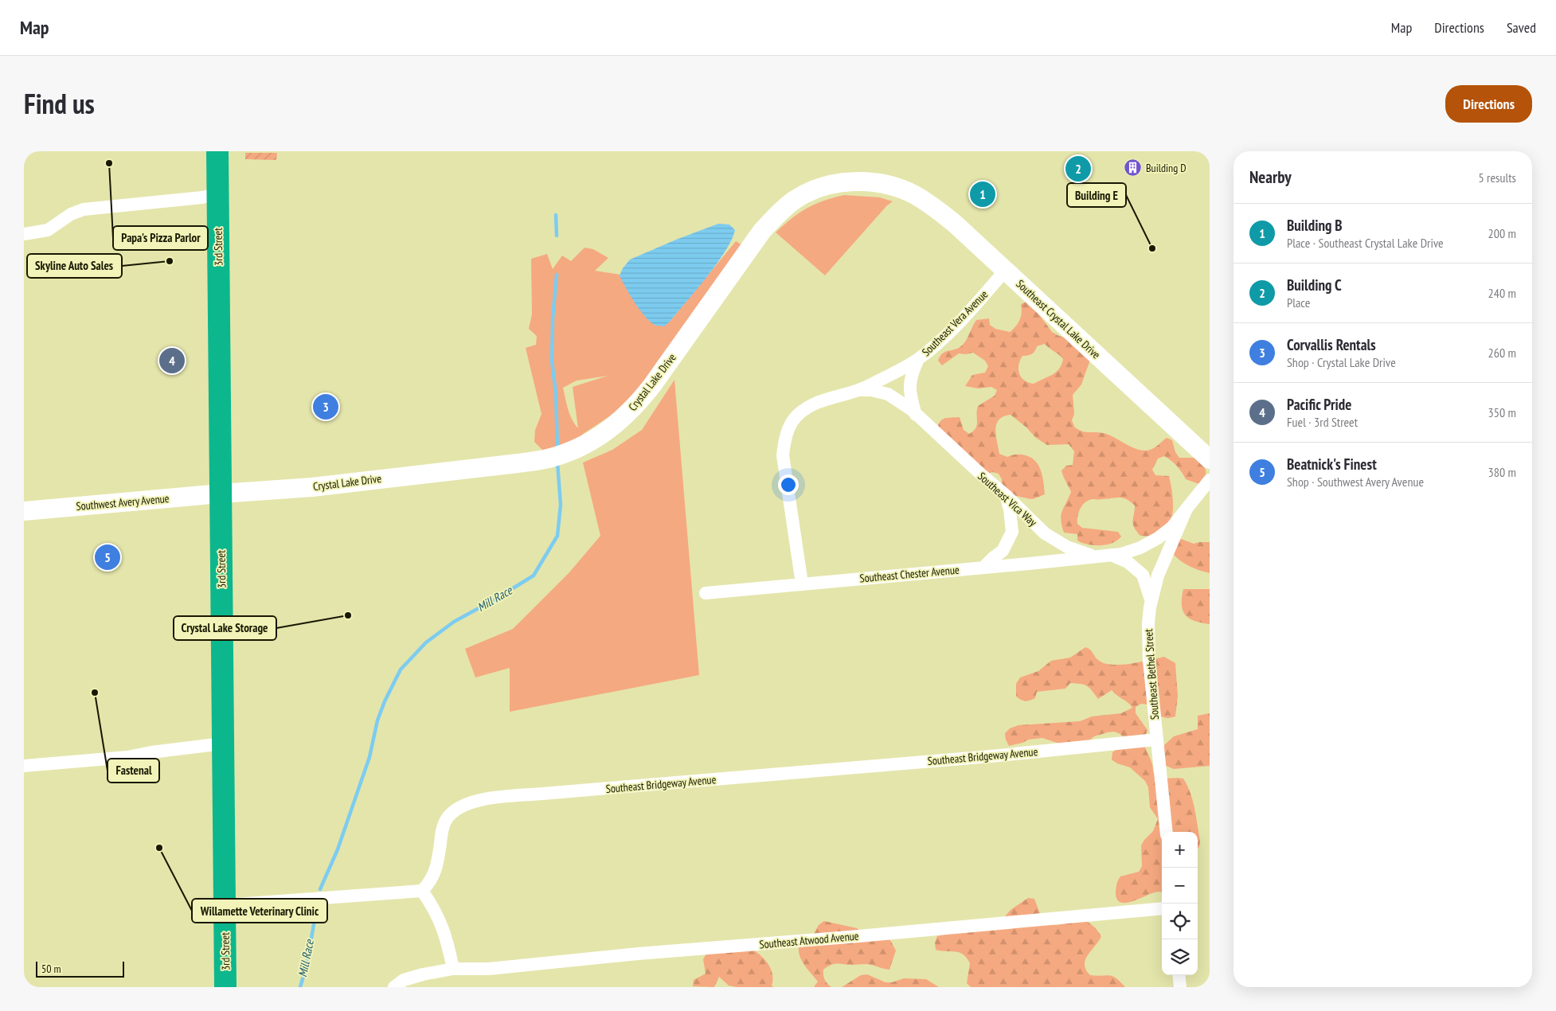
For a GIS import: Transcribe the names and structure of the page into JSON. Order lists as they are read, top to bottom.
{
  "streets": {
    "highway": ["3rd Street"],
    "street": [
      "Southeast Crystal Lake Drive",
      "Southeast Vera Avenue",
      "Crystal Lake Drive",
      "Southeast Vica Way",
      "Southwest Avery Avenue",
      "Southeast Chester Avenue",
      "Southeast Bethel Street",
      "Southeast Bridgeway Avenue",
      "Southeast Atwood Avenue"
    ]
  },
  "crossings": [
    ["3rd Street", "Crystal Lake Drive"],
    ["3rd Street", "Southwest Avery Avenue"],
    ["Southeast Crystal Lake Drive", "Southeast Vera Avenue"],
    ["Southeast Crystal Lake Drive", "Crystal Lake Drive"],
    ["Southeast Vera Avenue", "Southeast Vica Way"],
    ["Southeast Vera Avenue", "Southeast Chester Avenue"],
    ["Crystal Lake Drive", "Southwest Avery Avenue"],
    ["Southeast Vica Way", "Southeast Chester Avenue"],
    ["Southeast Chester Avenue", "Southeast Bethel Street"],
    ["Southeast Bethel Street", "Southeast Bridgeway Avenue"]
  ],
  "water": ["Mill Race"],
  "places": {
    "other": [
      "Papa's Pizza Parlor",
      "Building E",
      "Skyline Auto Sales",
      "Crystal Lake Storage",
      "Fastenal",
      "Willamette Veterinary Clinic"
    ],
    "building": ["Building D"]
  },
  "scale_bar": "50 m",
  "page": {
    "header": "Map",
    "nav": ["Map", "Directions", "Saved"],
    "title": "Find us",
    "buttons": "Directions",
    "heading": ["Nearby", "5 results"],
    "pins": [
      "2",
      "1",
      "4",
      "3",
      "5"
    ],
    "list": [
      {
        "mark": "1",
        "name": "Building B",
        "note": "Place · Southeast Crystal Lake Drive",
        "value": "200 m"
      },
      {
        "mark": "2",
        "name": "Building C",
        "note": "Place",
        "value": "240 m"
      },
      {
        "mark": "3",
        "name": "Corvallis Rentals",
        "note": "Shop · Crystal Lake Drive",
        "value": "260 m"
      },
      {
        "mark": "4",
        "name": "Pacific Pride",
        "note": "Fuel · 3rd Street",
        "value": "350 m"
      },
      {
        "mark": "5",
        "name": "Beatnick's Finest",
        "note": "Shop · Southwest Avery Avenue",
        "value": "380 m"
      }
    ],
    "map_buttons": ["+", "−"],
    "scale": "50 m"
  }
}
